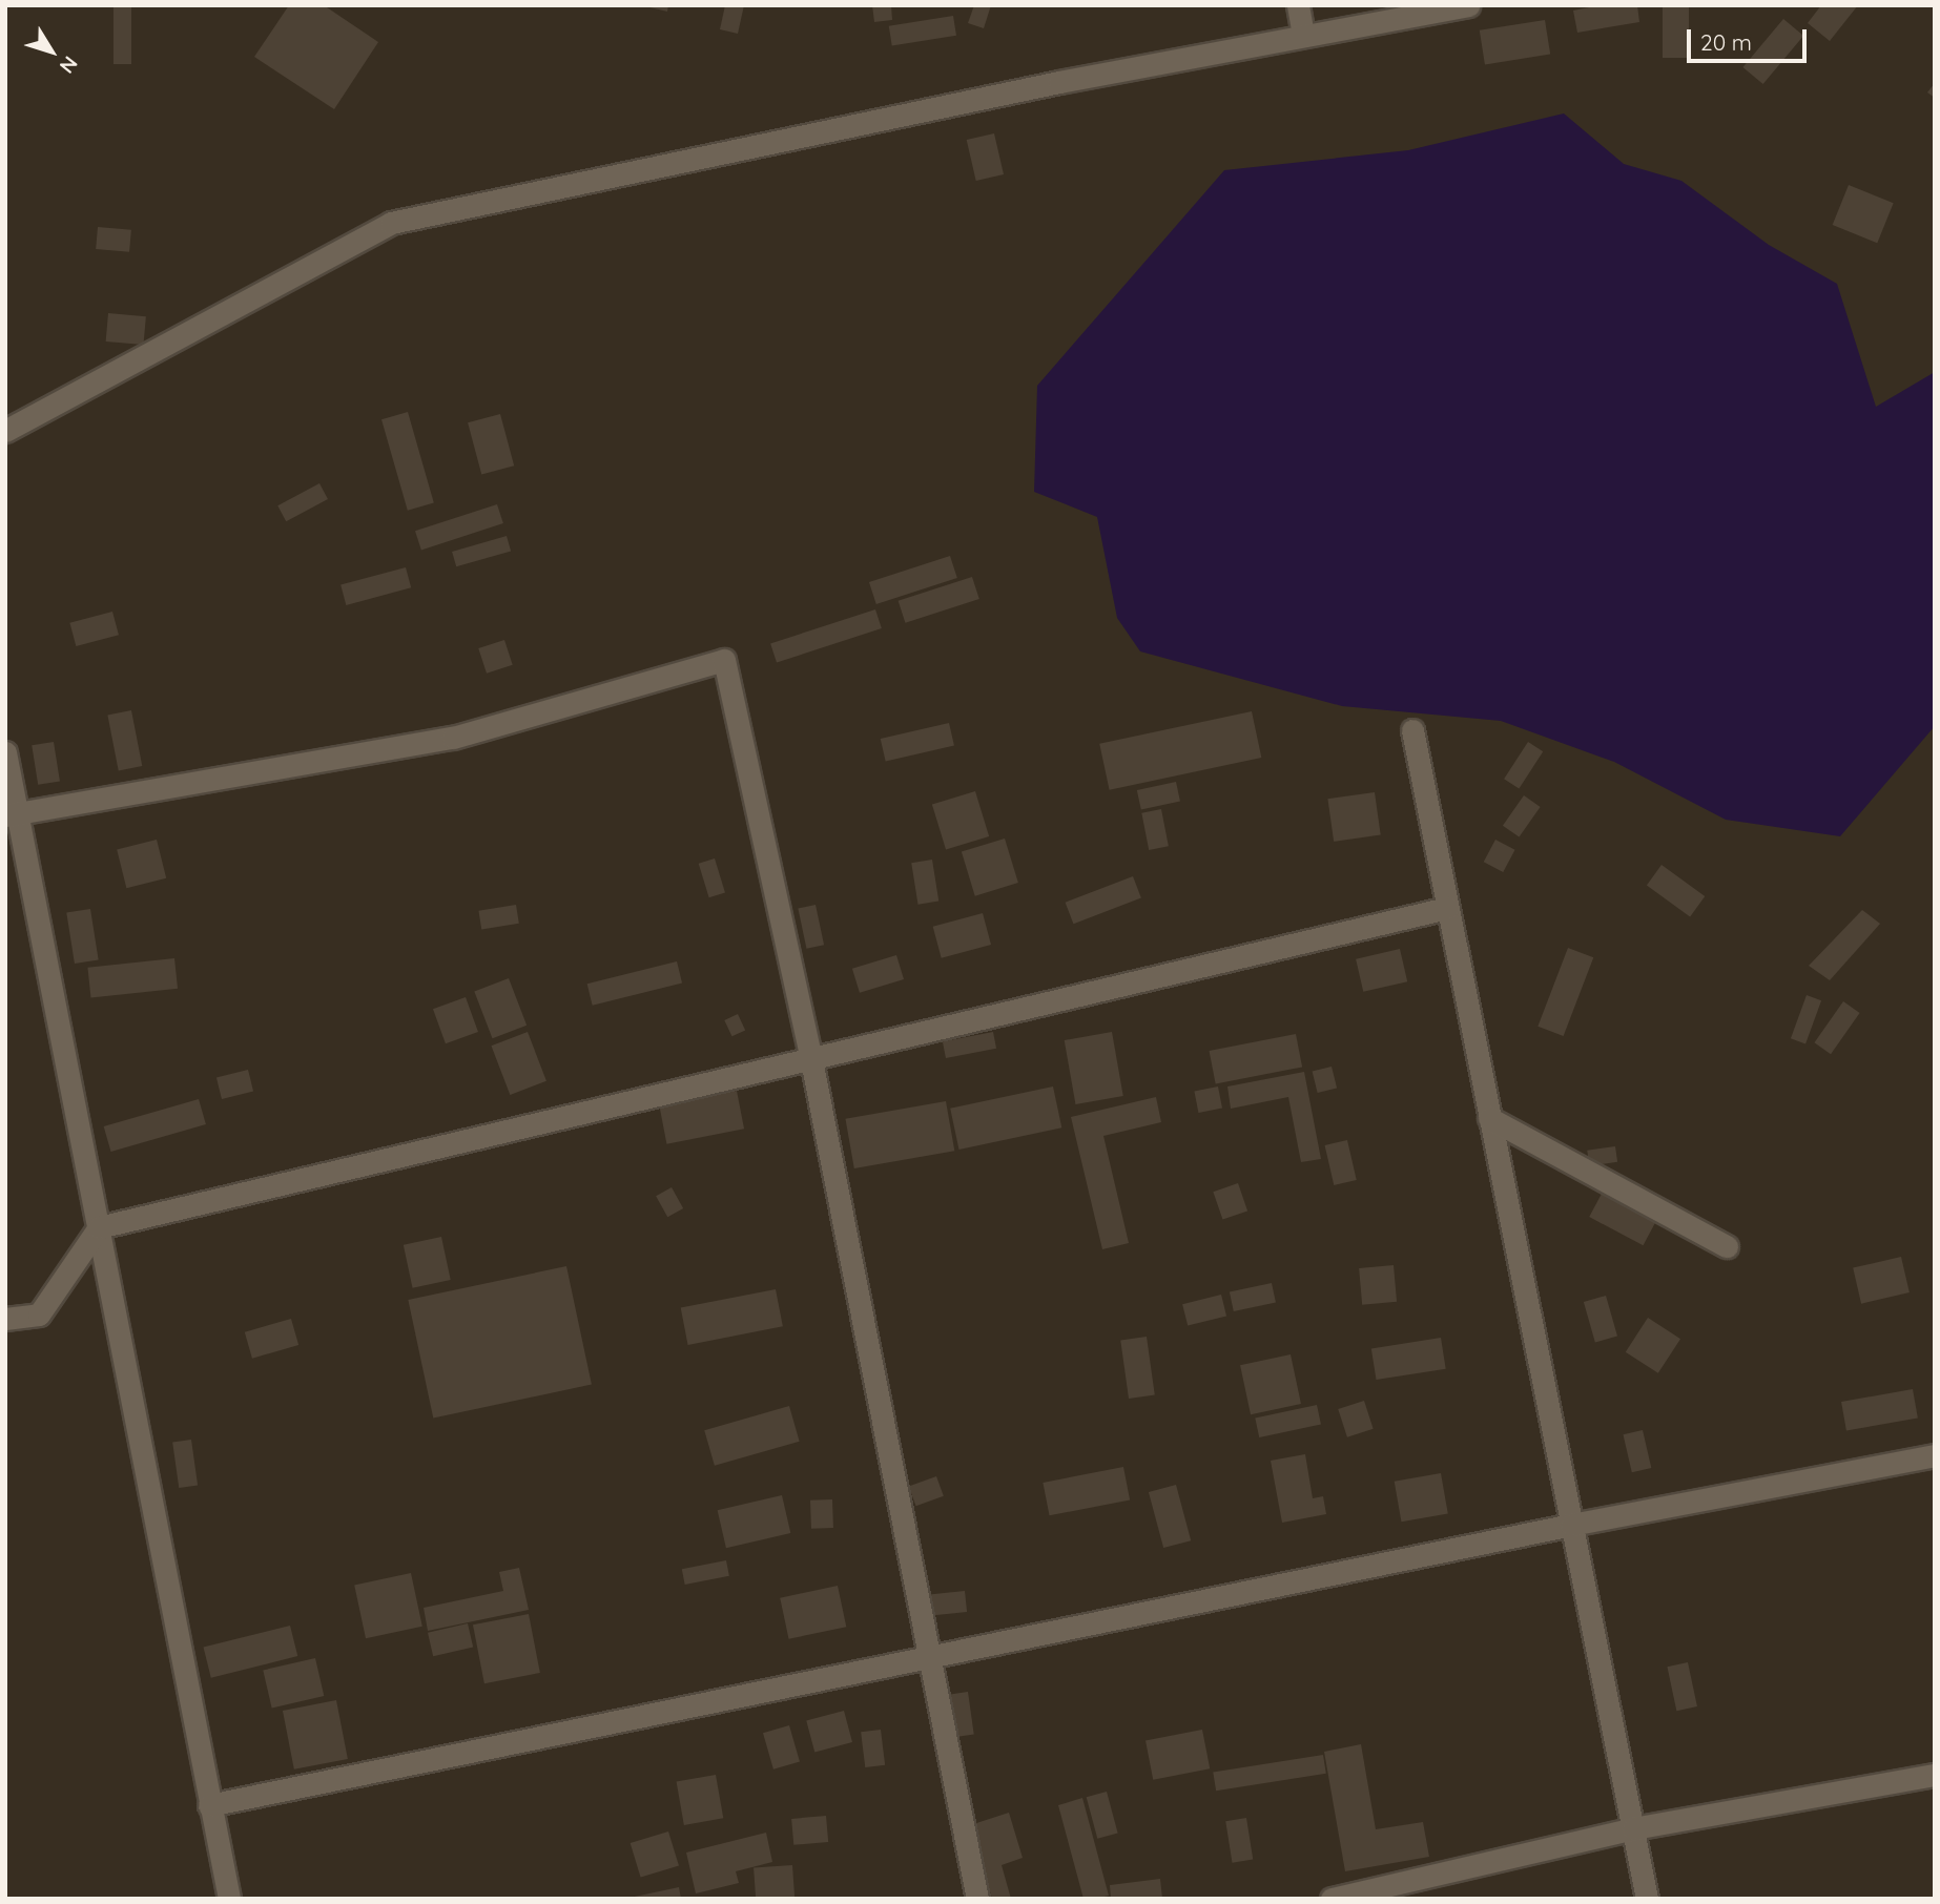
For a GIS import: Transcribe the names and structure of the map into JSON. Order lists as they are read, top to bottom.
{
  "scale_bar": "20 m",
  "north": "bottom right"
}
